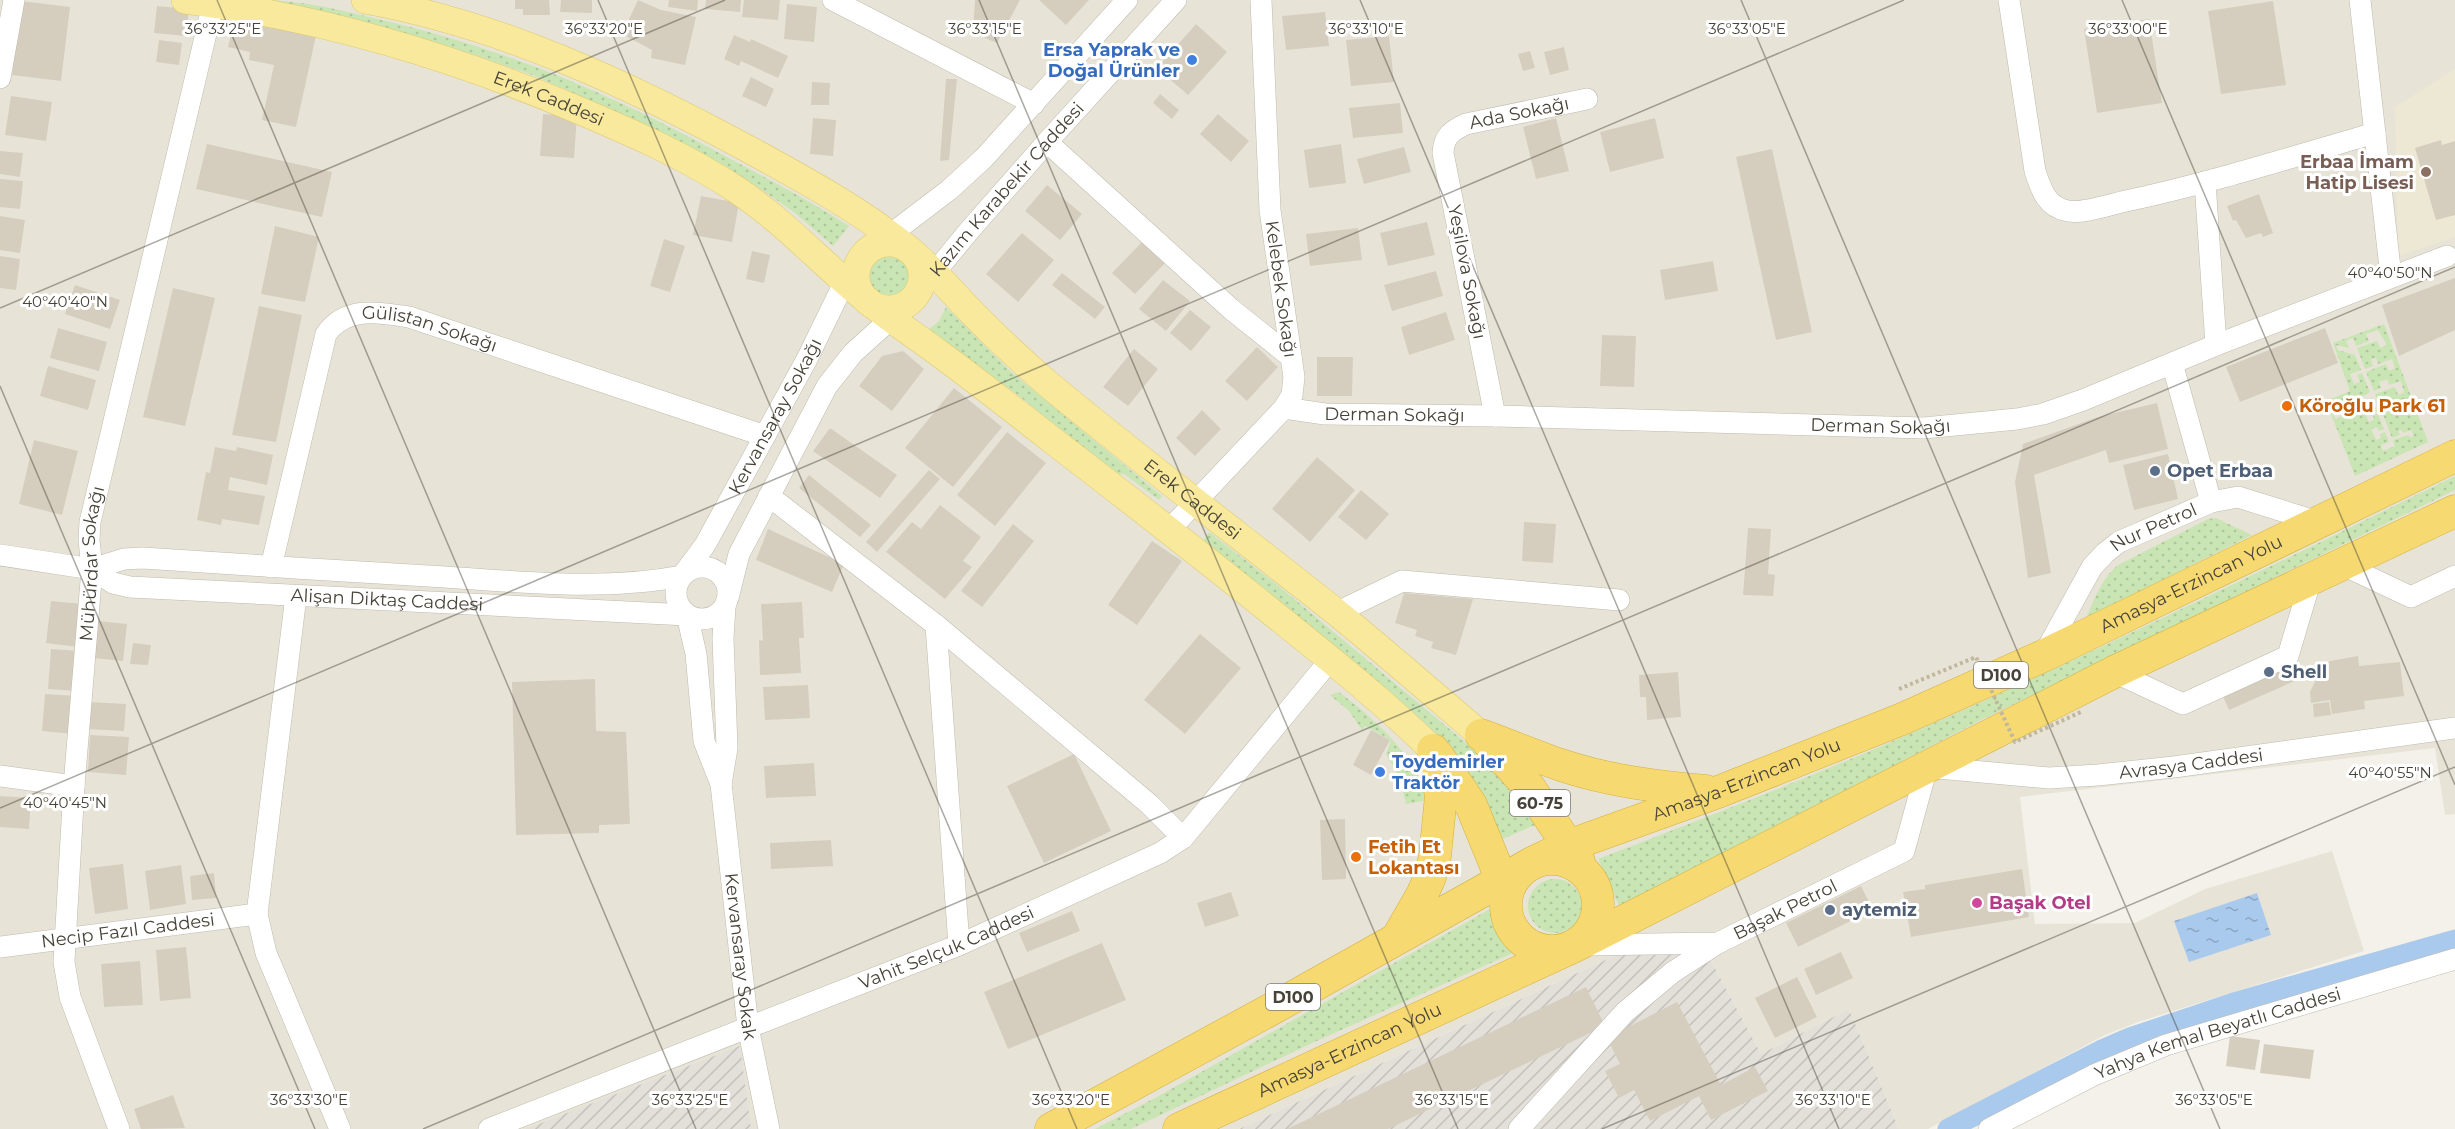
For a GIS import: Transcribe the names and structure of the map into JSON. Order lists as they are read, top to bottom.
{
  "streets": {
    "highway": ["Amasya-Erzincan Yolu", "D100", "60-75"],
    "main road": ["Erek Caddesi"],
    "street": [
      "Ada Sokağı",
      "Kazım Karabekir Caddesi",
      "Yeşilova Sokağı",
      "Kelebek Sokağı",
      "Gülistan Sokağı",
      "Derman Sokağı",
      "Kervansaray Sokağı",
      "Nur Petrol",
      "Mühürdar Sokağı",
      "Alişan Diktaş Caddesi",
      "Avrasya Caddesi",
      "Başak Petrol",
      "Necip Fazıl Caddesi",
      "Vahit Selçuk Caddesi",
      "Kervansaray Sokak",
      "Yahya Kemal Beyatlı Caddesi"
    ]
  },
  "crossings": [
    ["Erek Caddesi", "Kazım Karabekir Caddesi"],
    ["Erek Caddesi", "Kelebek Sokağı"],
    ["Erek Caddesi", "Kervansaray Sokağı"],
    ["Erek Caddesi", "Mühürdar Sokağı"],
    ["Erek Caddesi", "60-75"],
    ["Erek Caddesi", "Vahit Selçuk Caddesi"],
    ["Ada Sokağı", "Yeşilova Sokağı"],
    ["Kazım Karabekir Caddesi", "Kervansaray Sokağı"],
    ["Yeşilova Sokağı", "Derman Sokağı"],
    ["Kelebek Sokağı", "Derman Sokağı"],
    ["Gülistan Sokağı", "Kervansaray Sokağı"],
    ["Gülistan Sokağı", "Alişan Diktaş Caddesi"],
    ["Kervansaray Sokağı", "Alişan Diktaş Caddesi"],
    ["Kervansaray Sokağı", "Kervansaray Sokak"],
    ["Nur Petrol", "Amasya-Erzincan Yolu"],
    ["Mühürdar Sokağı", "Alişan Diktaş Caddesi"],
    ["Mühürdar Sokağı", "Necip Fazıl Caddesi"],
    ["Amasya-Erzincan Yolu", "D100"],
    ["Amasya-Erzincan Yolu", "Avrasya Caddesi"],
    ["Amasya-Erzincan Yolu", "60-75"],
    ["Amasya-Erzincan Yolu", "Başak Petrol"],
    ["Alişan Diktaş Caddesi", "Kervansaray Sokak"],
    ["D100", "60-75"],
    ["D100", "Başak Petrol"],
    ["Avrasya Caddesi", "Başak Petrol"],
    ["60-75", "Başak Petrol"],
    ["Vahit Selçuk Caddesi", "Kervansaray Sokak"]
  ],
  "places": [
    "Ersa Yaprak ve Doğal Ürünler",
    "Erbaa İmam Hatip Lisesi",
    "Köroğlu Park 61",
    "Opet Erbaa",
    "Shell",
    "Toydemirler Traktör",
    "Fetih Et Lokantası",
    "Başak Otel",
    "aytemiz"
  ],
  "coordinates": [
    "36°33'25\"E",
    "36°33'20\"E",
    "36°33'15\"E",
    "36°33'10\"E",
    "36°33'05\"E",
    "36°33'00\"E",
    "40°40'50\"N",
    "40°40'40\"N",
    "40°40'55\"N",
    "40°40'45\"N",
    "36°33'30\"E"
  ]
}
